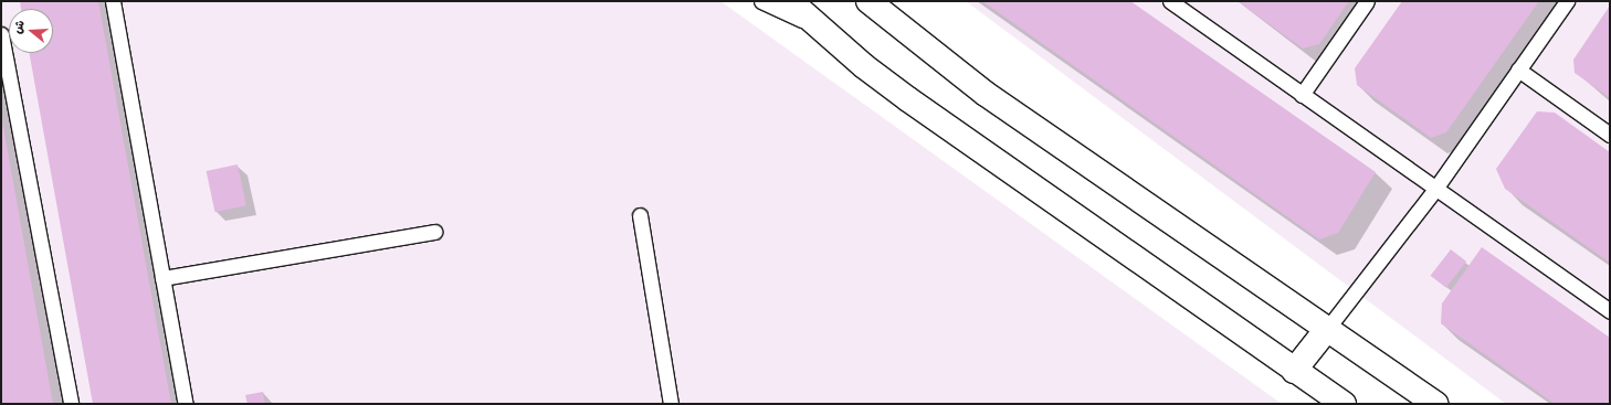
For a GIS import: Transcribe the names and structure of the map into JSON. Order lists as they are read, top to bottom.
{
  "north": "left"
}
